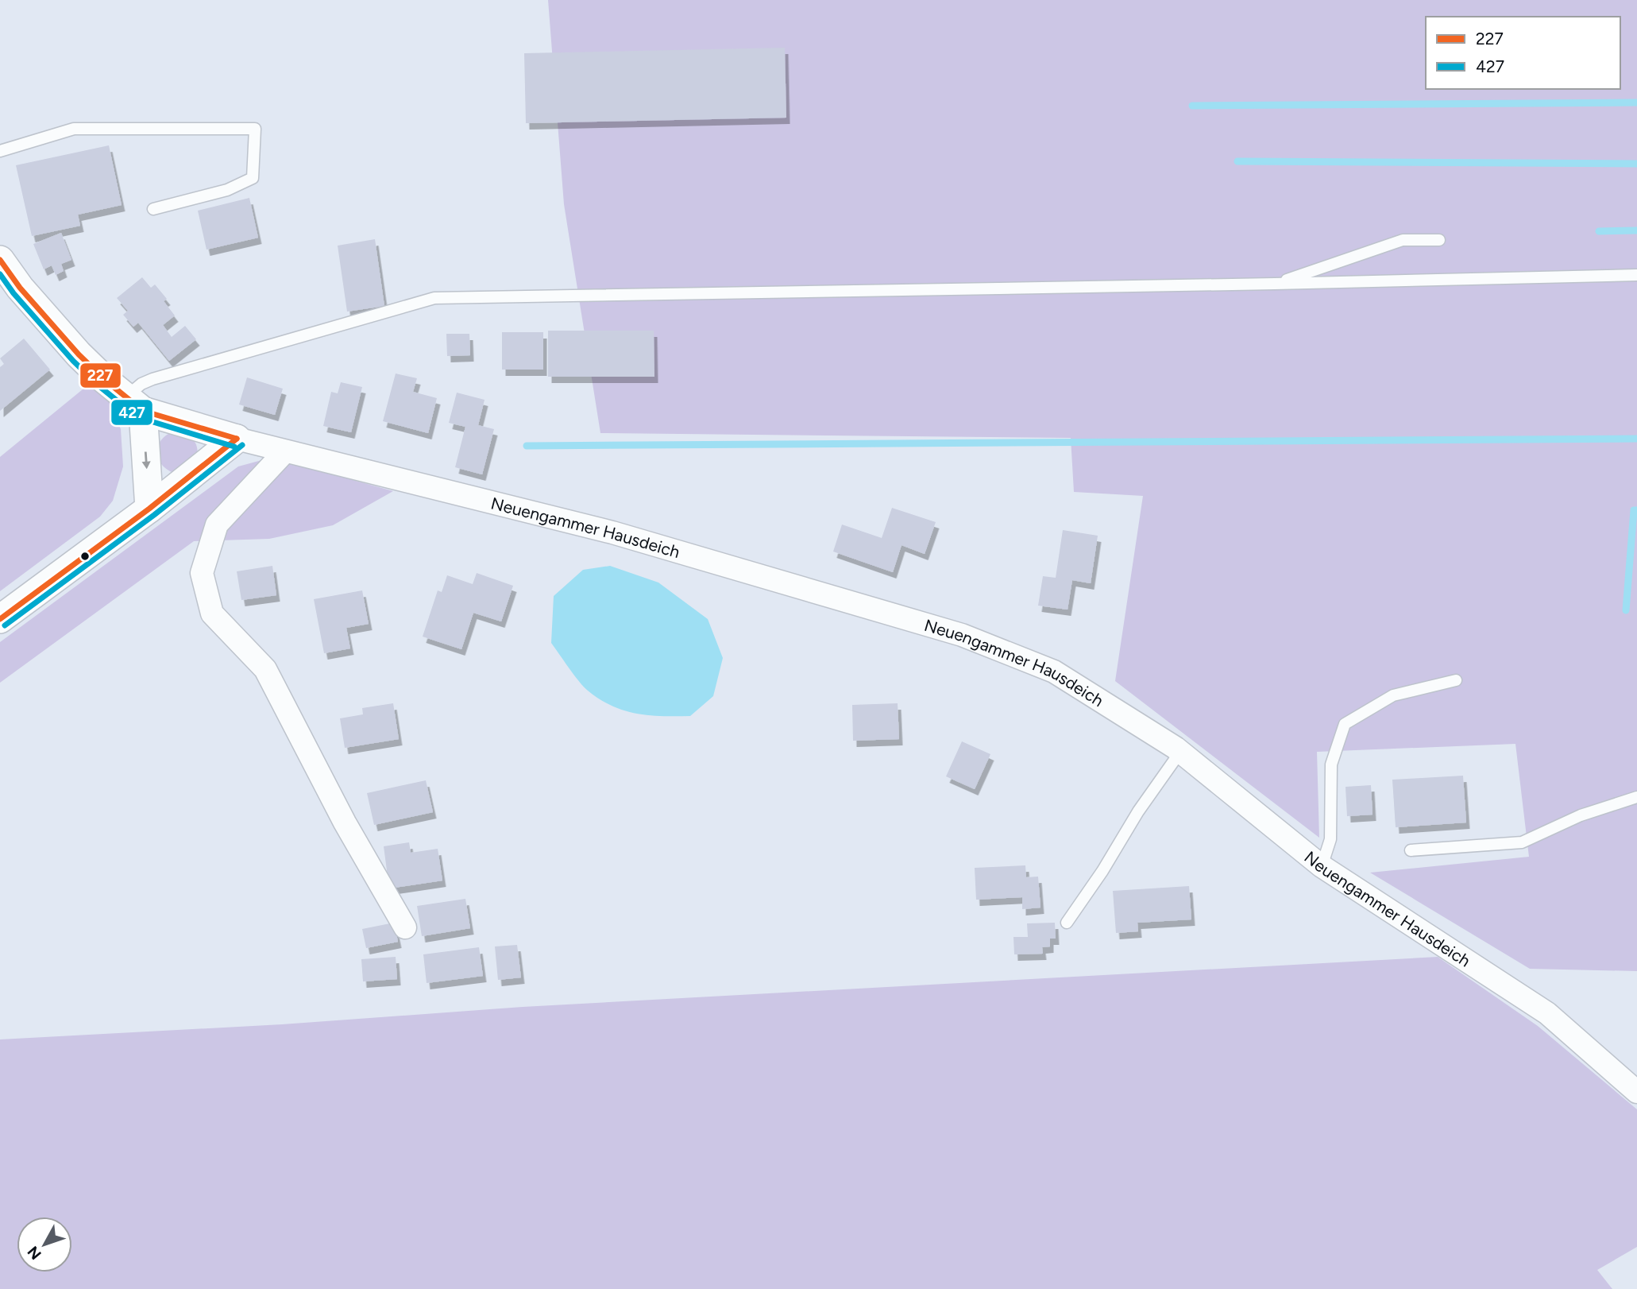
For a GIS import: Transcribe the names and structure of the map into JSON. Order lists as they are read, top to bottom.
{
  "streets": {
    "street": ["Neuengammer Hausdeich"]
  },
  "lines": ["transit line 227", "transit line 427"],
  "legend": ["227", "427"],
  "north": "bottom left"
}
